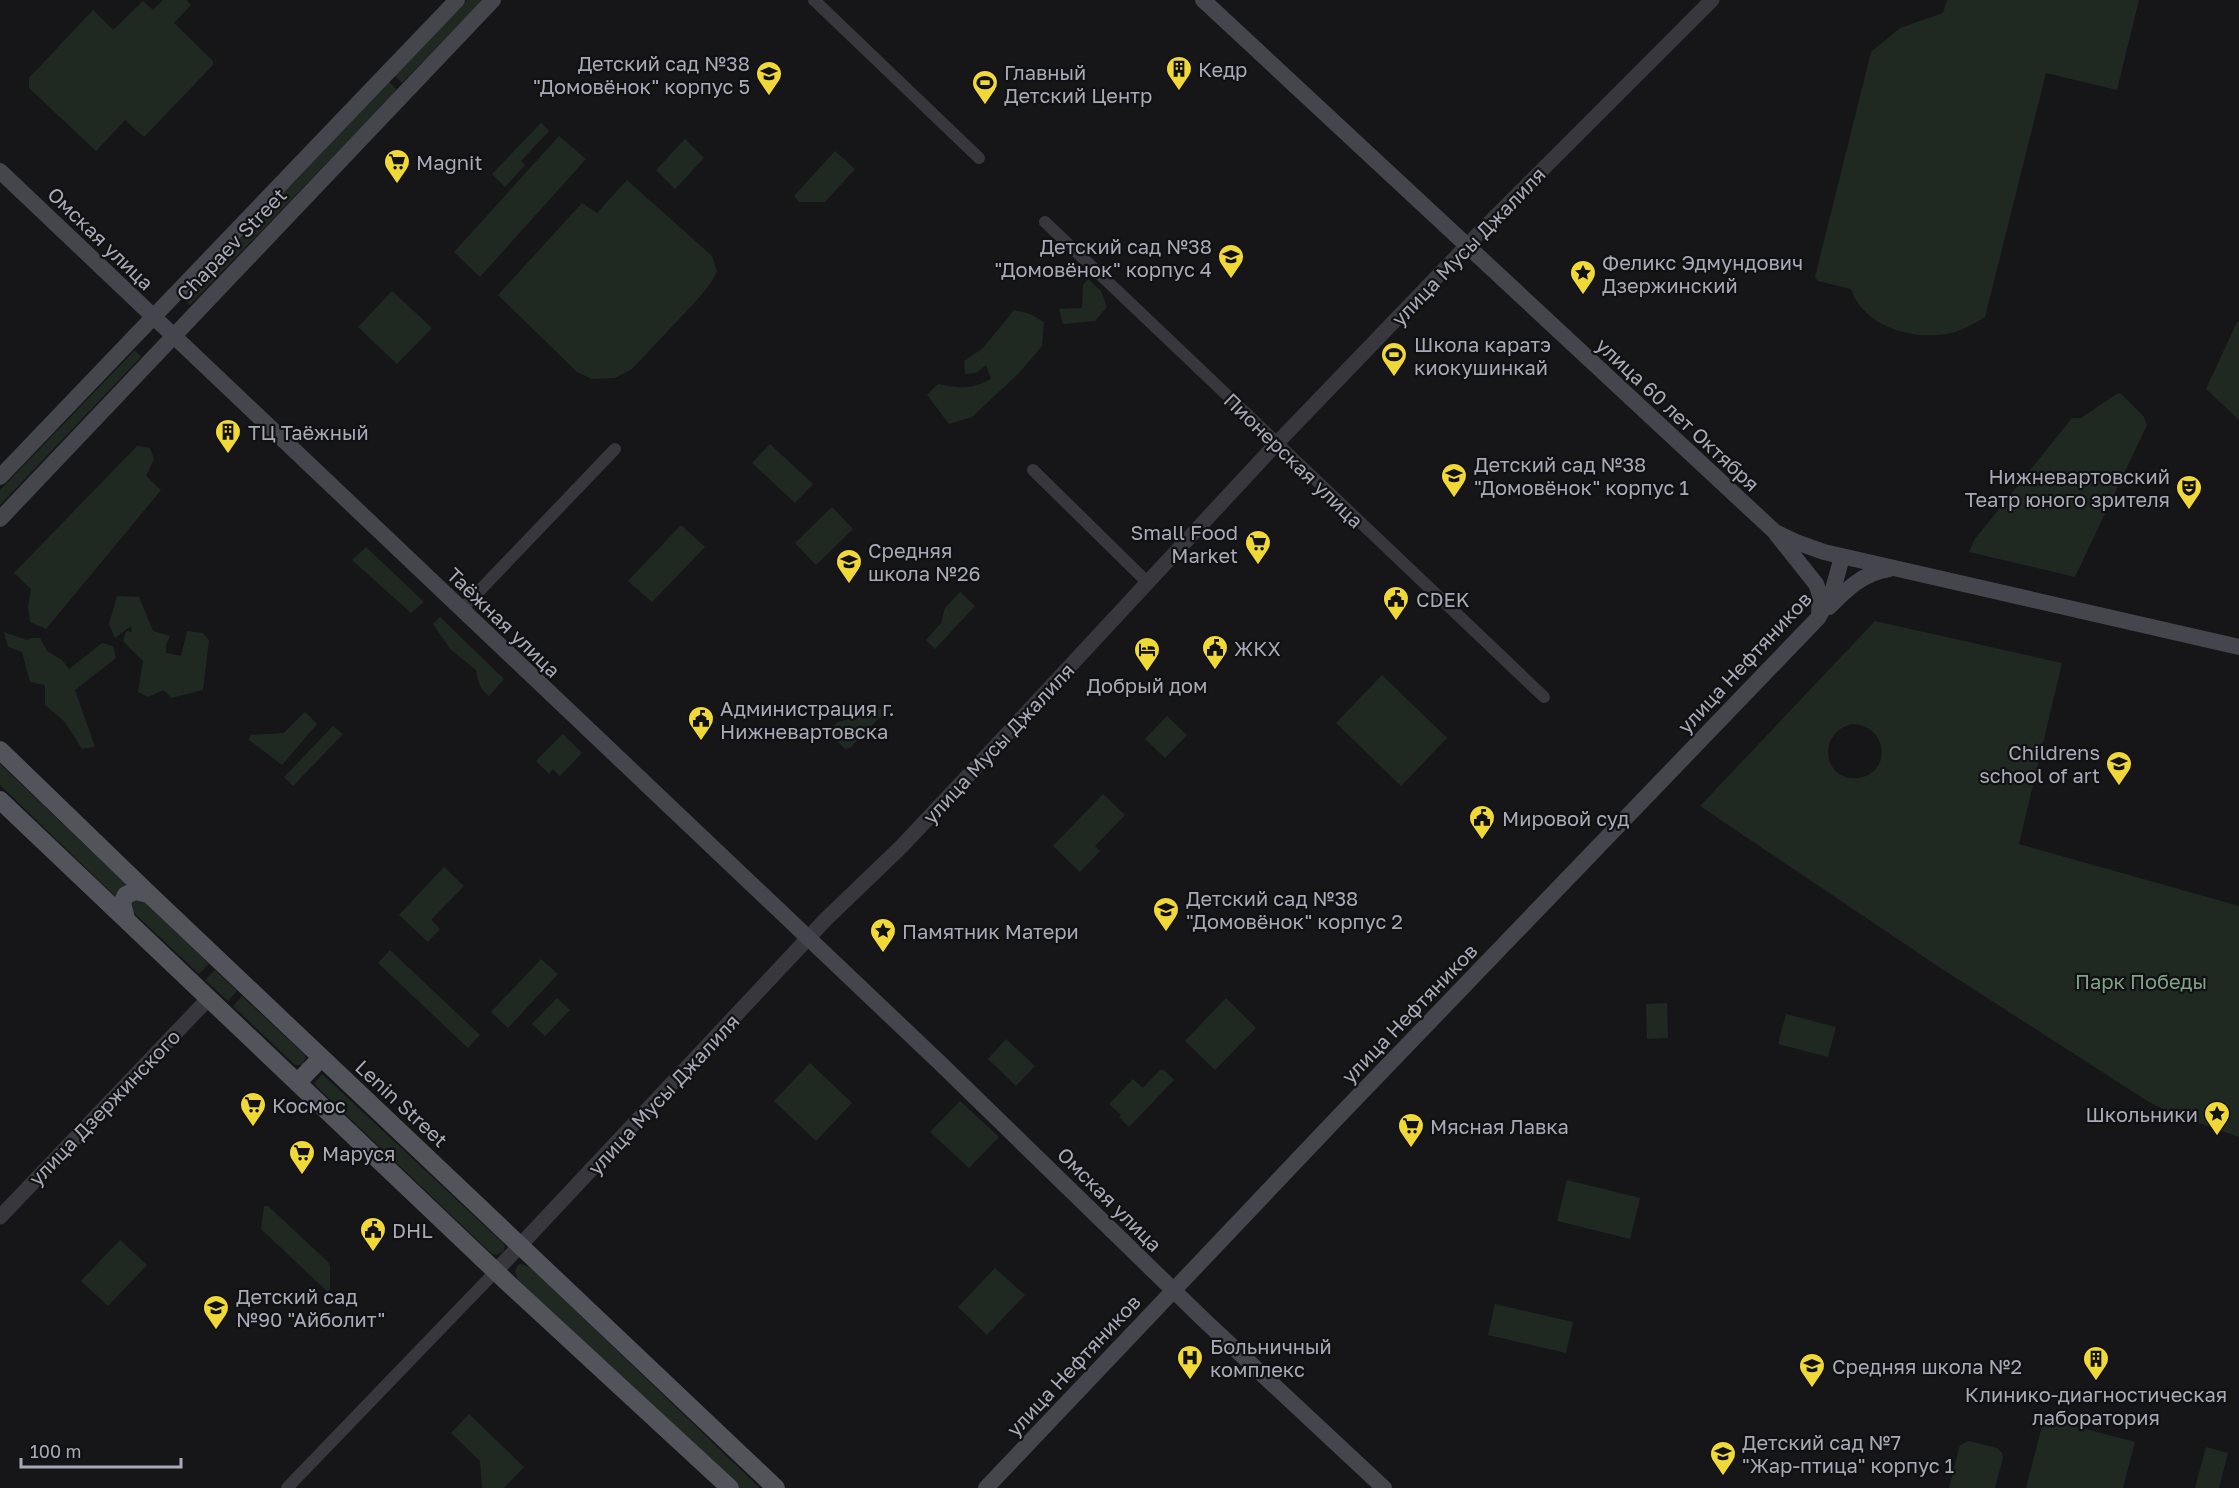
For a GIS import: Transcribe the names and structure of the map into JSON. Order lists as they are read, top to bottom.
{
  "streets": {
    "main road": [
      "Омская улица",
      "Chapaev Street",
      "улица 60 лет Октября",
      "Таёжная улица",
      "улица Нефтяников",
      "Lenin Street"
    ],
    "street": ["улица Мусы Джалиля", "Пионерская улица", "улица Дзержинского"]
  },
  "crossings": [
    ["Омская улица", "Chapaev Street"],
    ["Омская улица", "улица Мусы Джалиля"],
    ["Омская улица", "Таёжная улица"],
    ["Омская улица", "улица Нефтяников"],
    ["Chapaev Street", "Таёжная улица"],
    ["улица Мусы Джалиля", "улица 60 лет Октября"],
    ["улица Мусы Джалиля", "Пионерская улица"],
    ["улица Мусы Джалиля", "Таёжная улица"],
    ["улица Мусы Джалиля", "Lenin Street"],
    ["улица 60 лет Октября", "улица Нефтяников"]
  ],
  "parks": ["Парк Победы"],
  "places": {
    "building": ["Кедр", "ТЦ Таёжный", "Клинико-диагностическая лаборатория"],
    "school or university": [
      "Детский сад №38 \"Домовёнок\" корпус 5",
      "Детский сад №38 \"Домовёнок\" корпус 4",
      "Детский сад №38 \"Домовёнок\" корпус 1",
      "Средняя школа №26",
      "Childrens school of art",
      "Детский сад №38 \"Домовёнок\" корпус 2",
      "Детский сад №90 \"Айболит\"",
      "Средняя школа №2",
      "Детский сад №7 \"Жар-птица\" корпус 1"
    ],
    "sports": ["Главный Детский Центр", "Школа каратэ киокушинкай"],
    "supermarket": [
      "Magnit",
      "Small Food Market",
      "Космос",
      "Мясная Лавка",
      "Маруся"
    ],
    "place": ["Феликс Эдмундович Дзержинский", "Памятник Матери", "Школьники"],
    "theatre": ["Нижневартовский Театр юного зрителя"],
    "public building": [
      "CDEK",
      "ЖКХ",
      "Администрация г. Нижневартовска",
      "Мировой суд",
      "DHL"
    ],
    "hotel": ["Добрый дом"],
    "hospital": ["Больничный комплекс"]
  },
  "scale_bar": "100 m"
}
